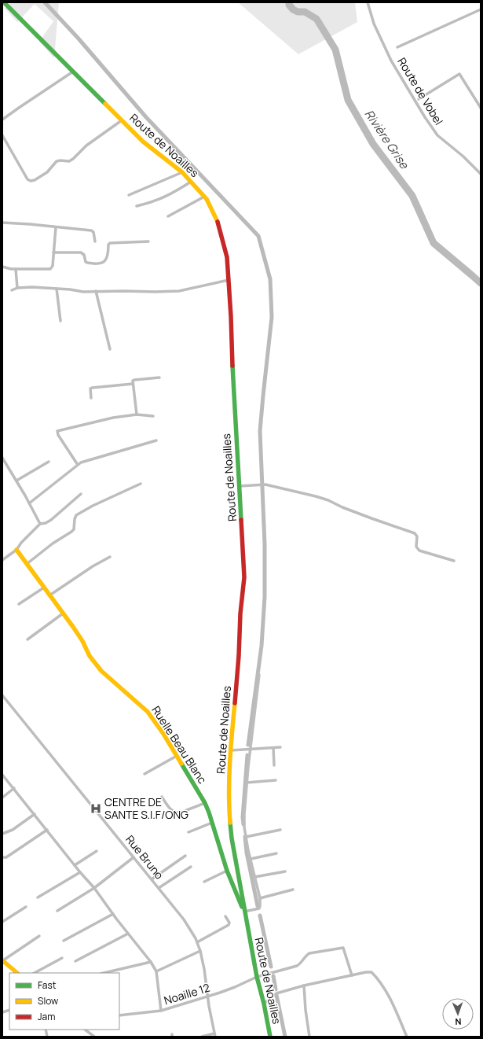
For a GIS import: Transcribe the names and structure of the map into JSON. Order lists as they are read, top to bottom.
{
  "streets": {
    "street": [
      "Route de Vobel",
      "Route de Noailles",
      "Ruelle Beau Blanc",
      "Rue Bruno",
      "Noaille 12"
    ]
  },
  "crossings": [
    ["Route de Noailles", "Ruelle Beau Blanc"],
    ["Route de Noailles", "Noaille 12"],
    ["Rue Bruno", "Noaille 12"]
  ],
  "water": ["Rivière Grise"],
  "places": {
    "hospital": ["CENTRE DE SANTE S.I.F/ONG"]
  },
  "legend": ["Fast", "Slow", "Jam"],
  "north": "bottom"
}
